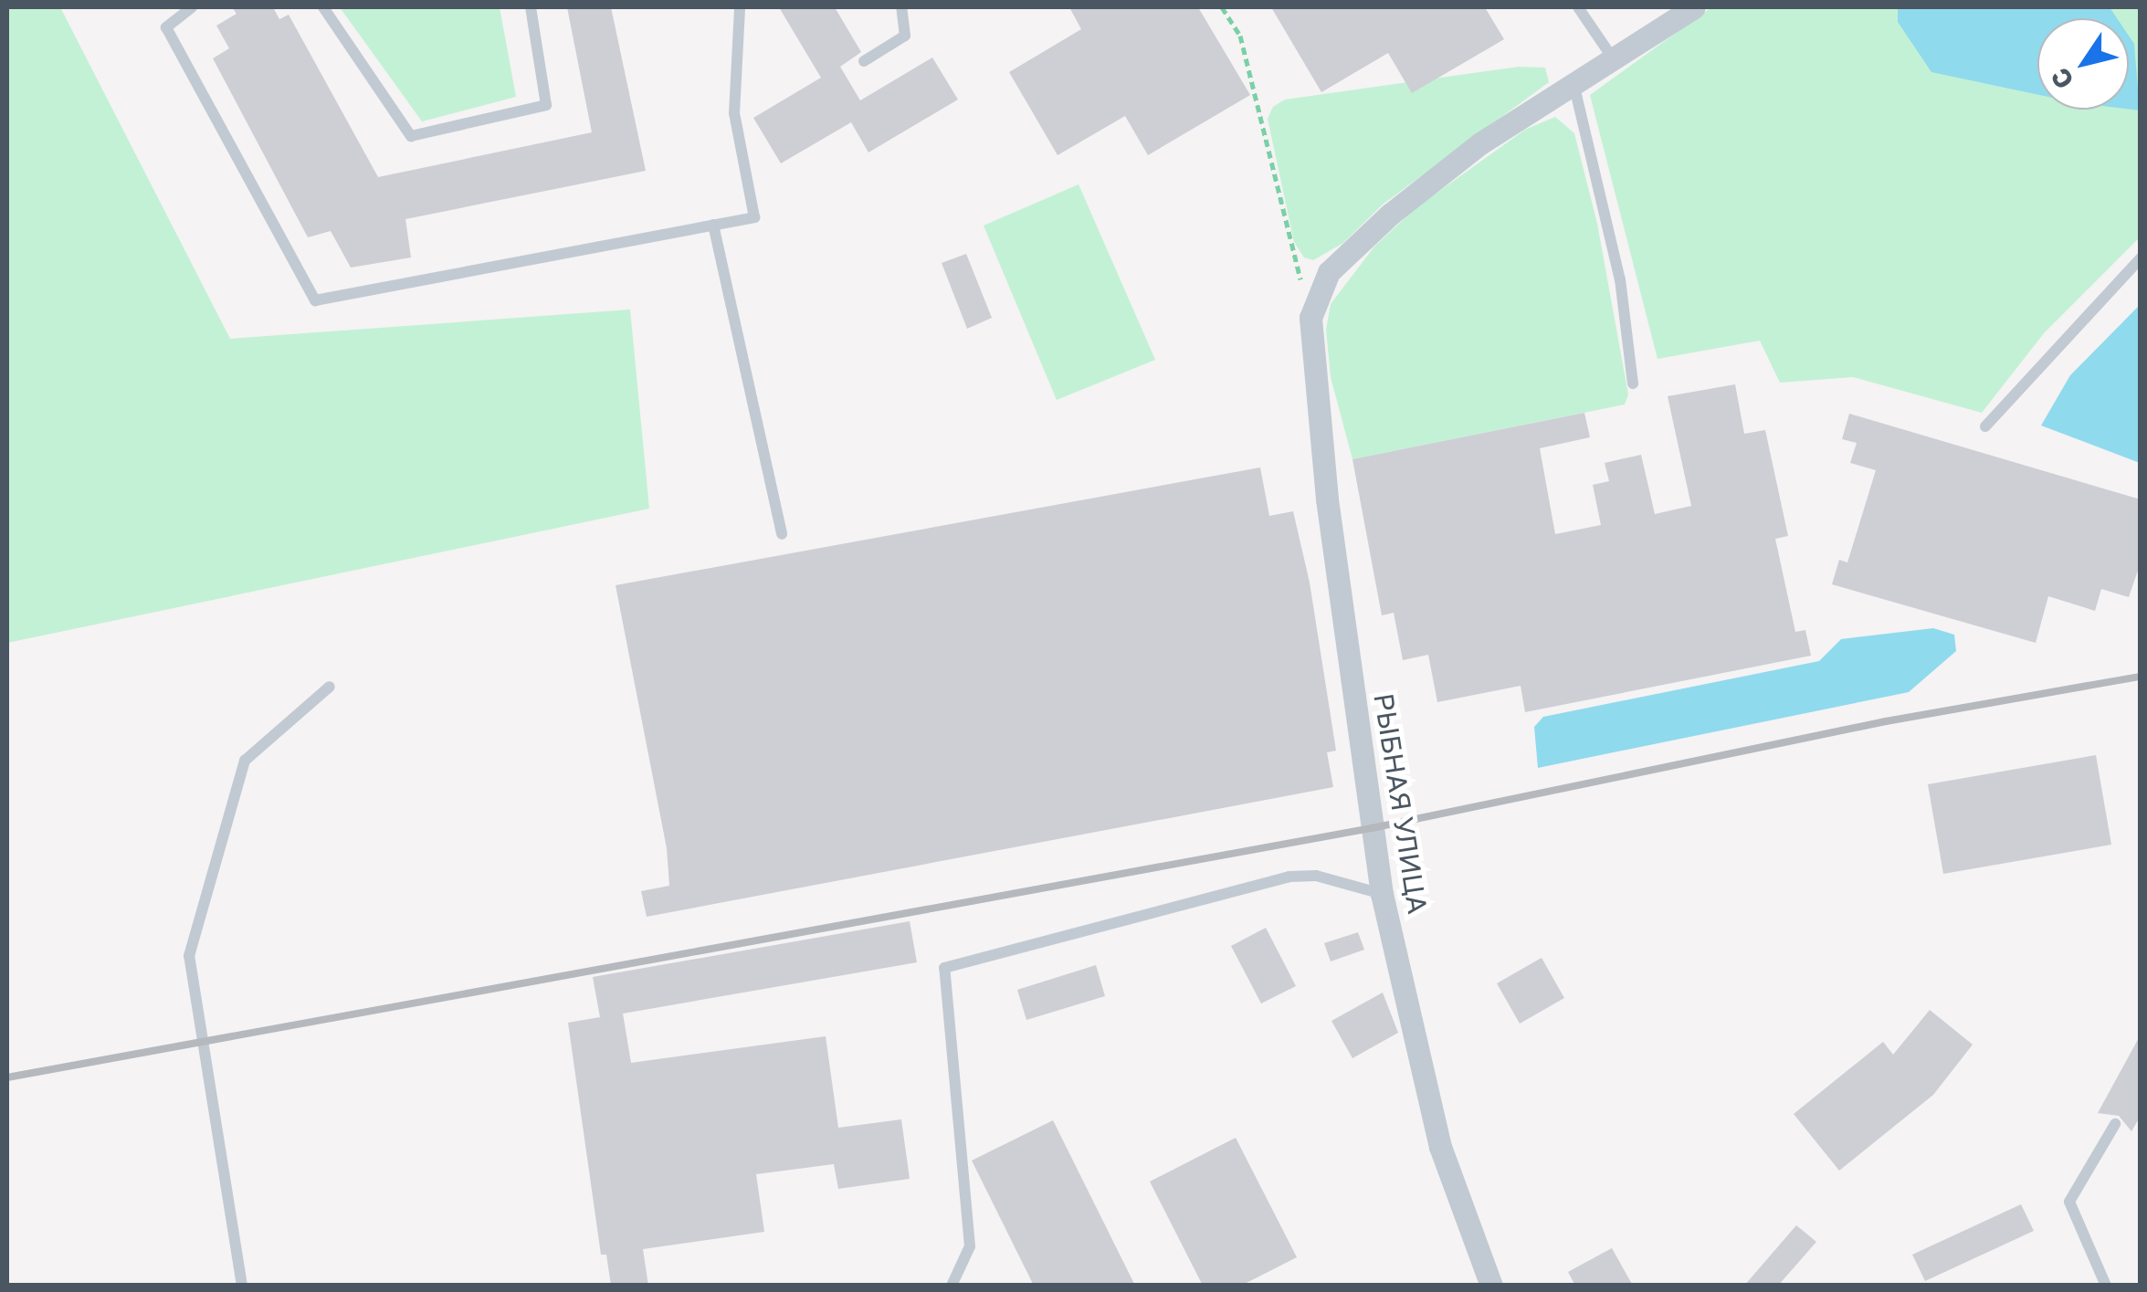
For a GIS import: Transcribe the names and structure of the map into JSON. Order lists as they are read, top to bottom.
{
  "streets": {
    "street": ["РЫБНАЯ УЛИЦА"]
  },
  "north": "bottom left"
}
